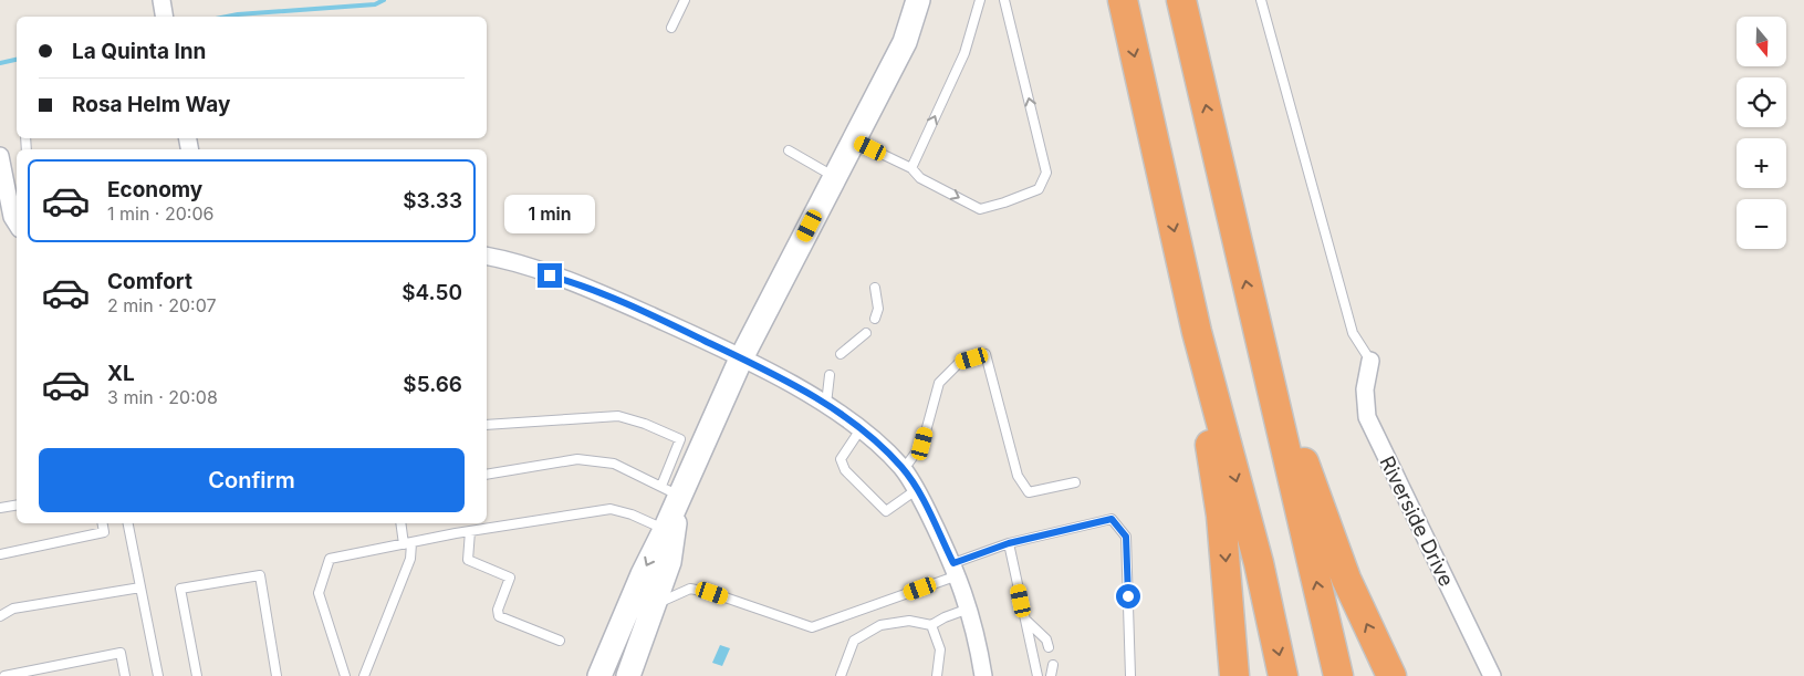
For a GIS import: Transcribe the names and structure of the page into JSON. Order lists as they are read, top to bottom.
{
  "streets": {
    "street": ["Riverside Drive"]
  },
  "north": "bottom",
  "page": {
    "map_buttons": ["+", "−"],
    "banner": ["La Quinta Inn", "Rosa Helm Way"],
    "list": [
      {
        "name": "Economy",
        "note": "1 min · 20:06",
        "value": "$3.33"
      },
      {
        "name": "Comfort",
        "note": "2 min · 20:07",
        "value": "$4.50"
      },
      {
        "name": "XL",
        "note": "3 min · 20:08",
        "value": "$5.66"
      }
    ],
    "bubble": "1 min",
    "buttons": "Confirm"
  }
}
